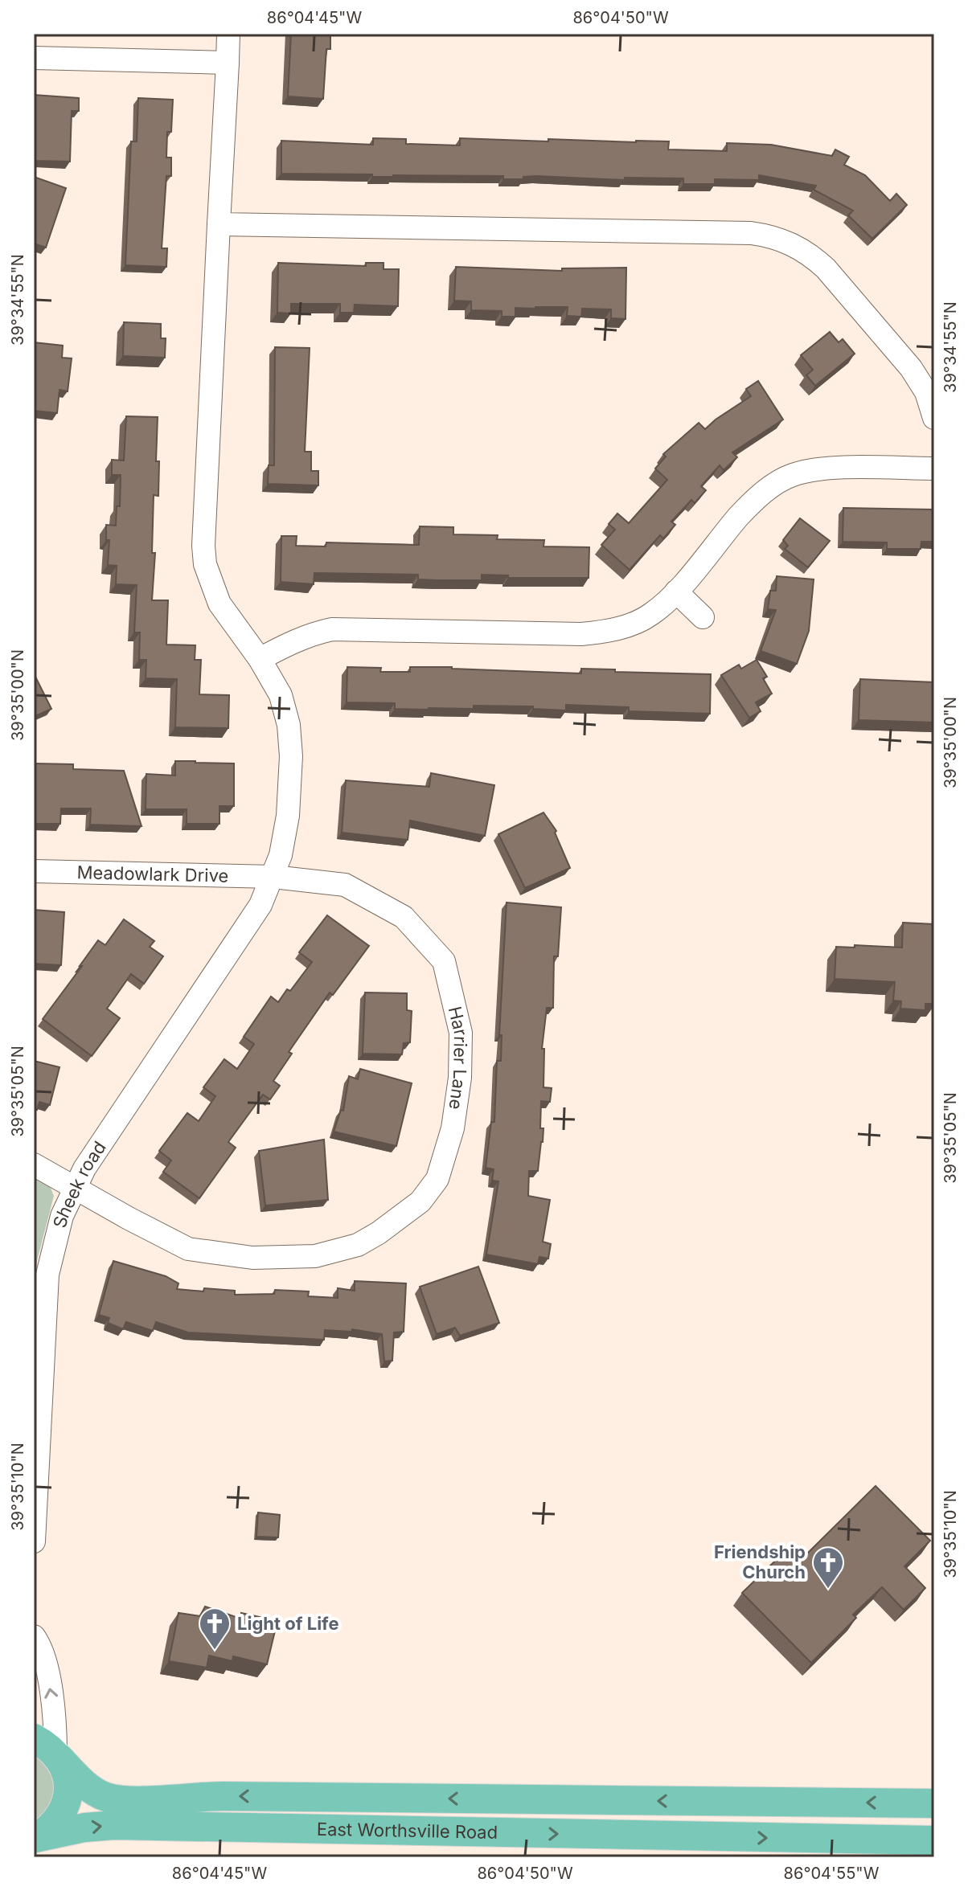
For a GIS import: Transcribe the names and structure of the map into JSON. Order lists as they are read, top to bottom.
{
  "streets": {
    "main road": ["East Worthsville Road"],
    "street": ["Meadowlark Drive", "Harrier Lane", "Sheek road"]
  },
  "crossings": [
    ["Meadowlark Drive", "Harrier Lane"],
    ["Meadowlark Drive", "Sheek road"],
    ["Harrier Lane", "Sheek road"]
  ],
  "places": {
    "church": ["Friendship Church", "Light of Life"]
  },
  "coordinates": [
    "86°04'45\"W",
    "86°04'50\"W",
    "39°34'55\"N",
    "39°35'00\"N",
    "39°35'05\"N",
    "39°35'10\"N",
    "86°04'55\"W"
  ]
}
